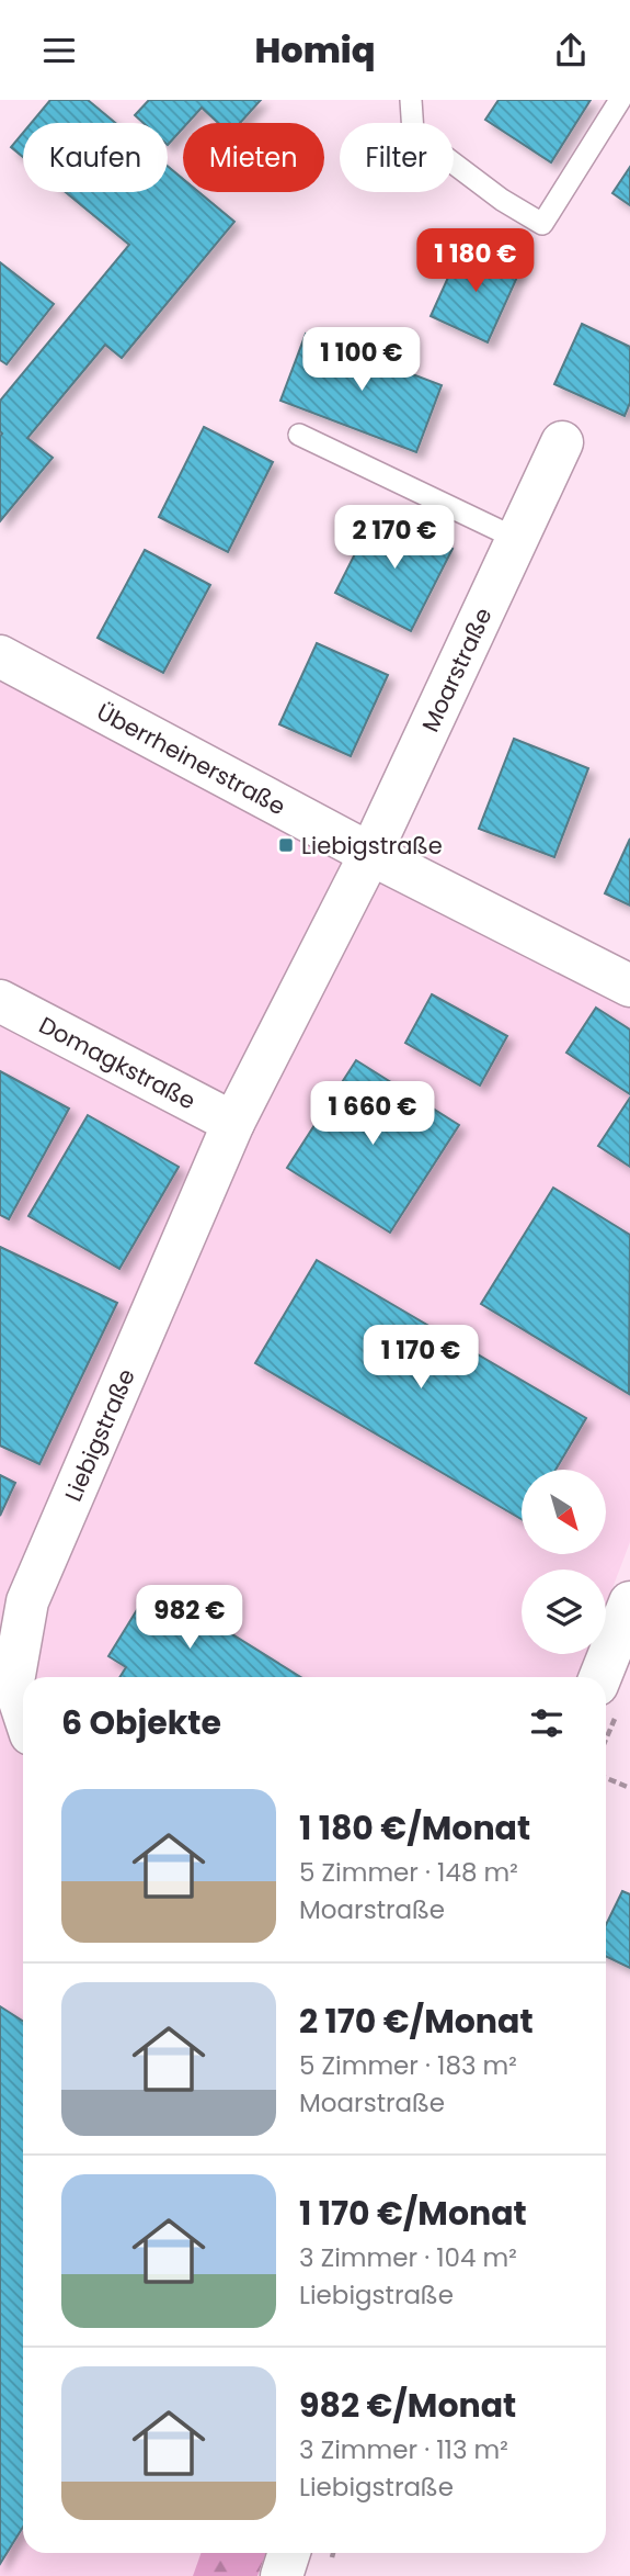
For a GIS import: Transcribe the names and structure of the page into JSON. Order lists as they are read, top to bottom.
{
  "streets": {
    "street": [
      "Moarstraße",
      "Überrheinerstraße",
      "Domagkstraße",
      "Liebigstraße"
    ]
  },
  "crossings": [
    ["Moarstraße", "Überrheinerstraße"],
    ["Moarstraße", "Liebigstraße"],
    ["Überrheinerstraße", "Liebigstraße"],
    ["Domagkstraße", "Liebigstraße"]
  ],
  "places": {
    "transit": ["Liebigstraße"]
  },
  "north": "bottom right",
  "page": {
    "header": "Homiq",
    "chip": ["Kaufen", "Mieten", "Filter"],
    "price": [
      "1 180 €",
      "1 100 €",
      "2 170 €",
      "1 660 €",
      "1 170 €",
      "982 €"
    ],
    "heading": "6 Objekte",
    "list": [
      {
        "name": "1 180 €/Monat",
        "note": "5 Zimmer · 148 m² · Moarstraße"
      },
      {
        "name": "2 170 €/Monat",
        "note": "5 Zimmer · 183 m² · Moarstraße"
      },
      {
        "name": "1 170 €/Monat",
        "note": "3 Zimmer · 104 m² · Liebigstraße"
      },
      {
        "name": "982 €/Monat",
        "note": "3 Zimmer · 113 m² · Liebigstraße"
      }
    ]
  }
}
